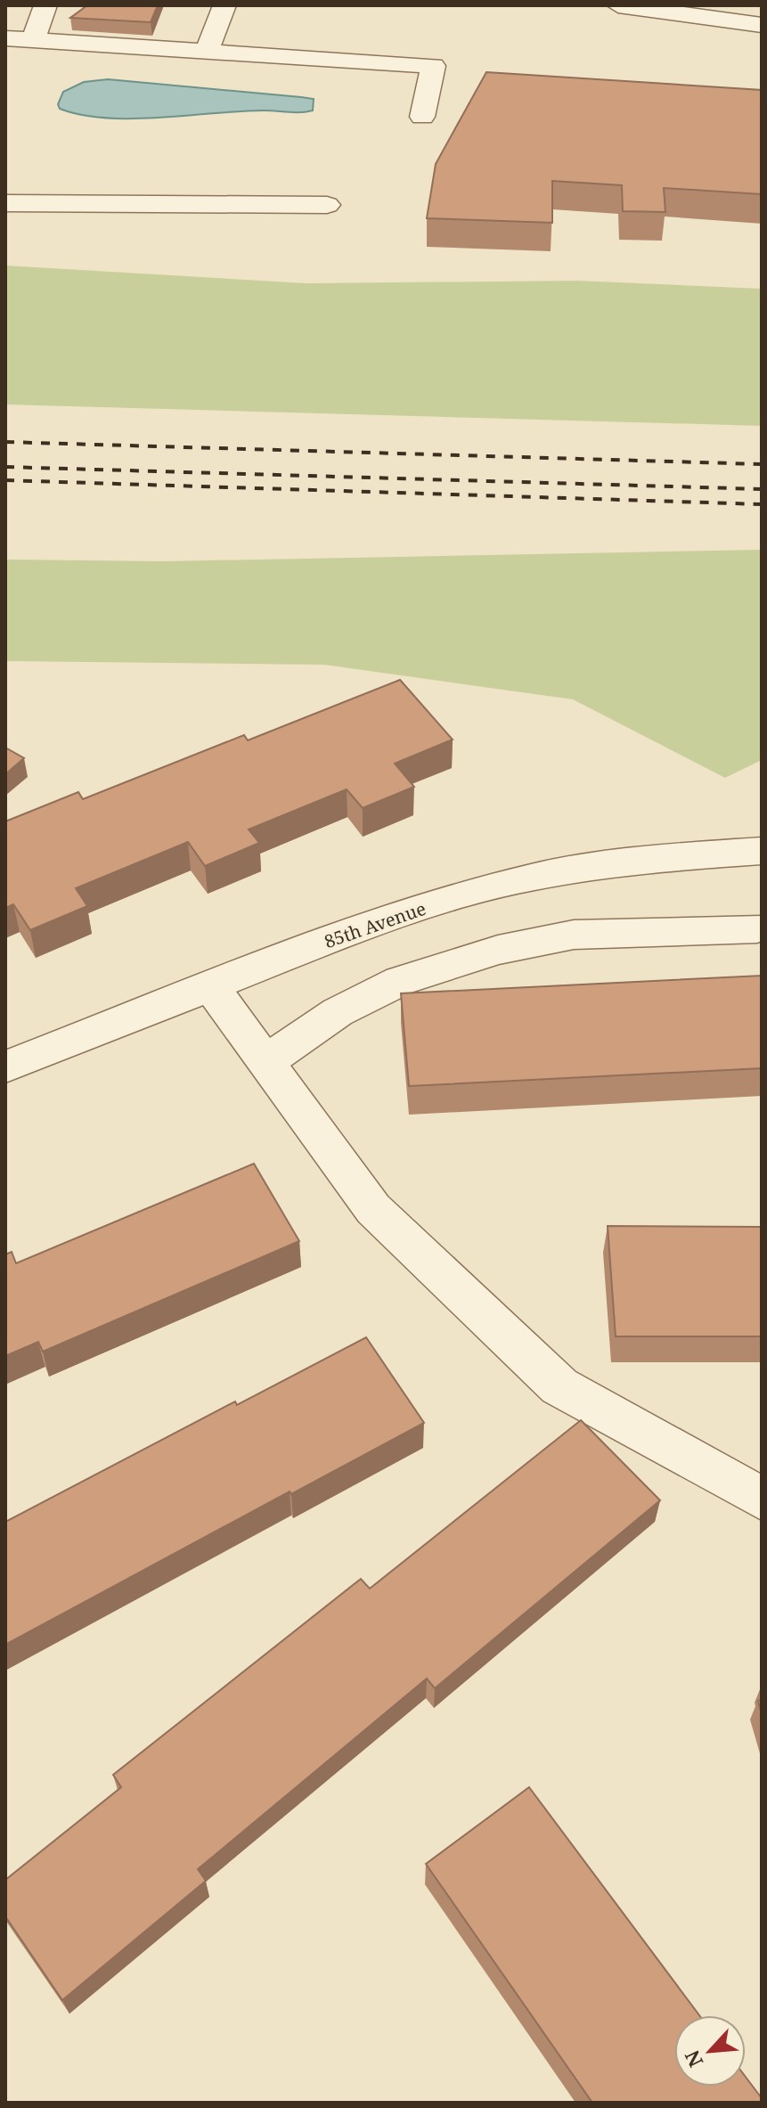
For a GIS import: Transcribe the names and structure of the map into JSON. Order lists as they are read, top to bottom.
{
  "streets": {
    "street": ["85th Avenue"]
  },
  "north": "bottom left"
}
